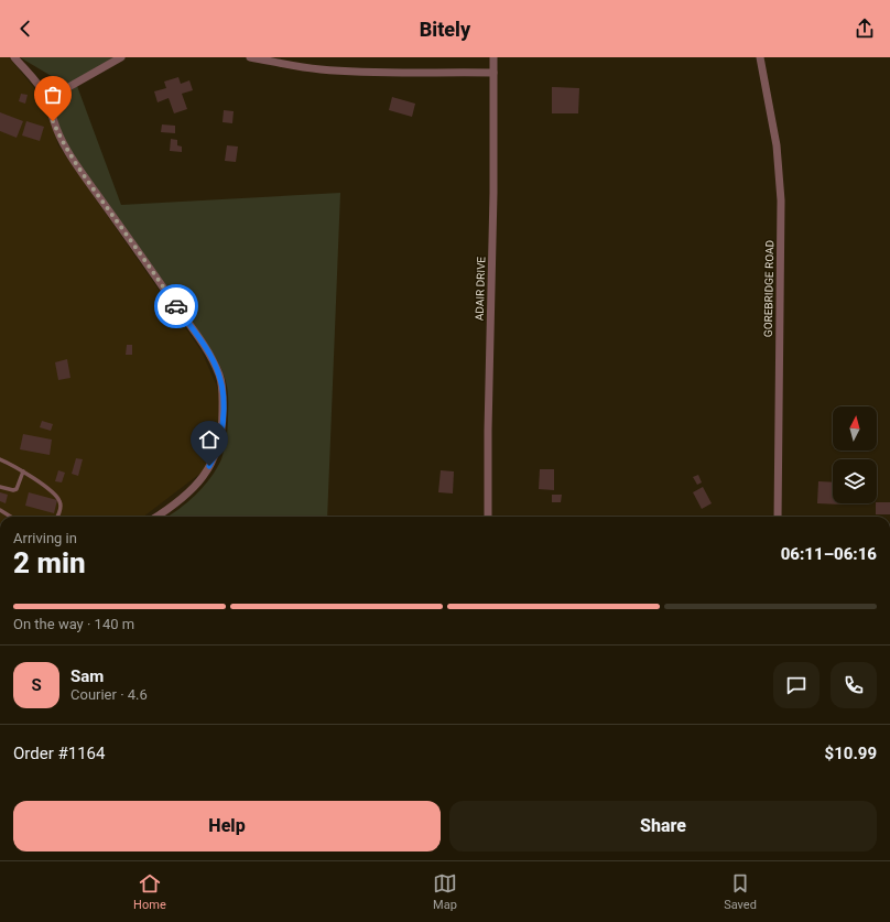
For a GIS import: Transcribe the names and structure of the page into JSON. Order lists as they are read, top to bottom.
{
  "streets": {
    "street": ["ADAIR DRIVE", "GOREBRIDGE ROAD"]
  },
  "north": "top",
  "page": {
    "header": "Bitely",
    "heading": ["2 min", "Arriving in", "06:11–06:16"],
    "panel": [
      "Sam",
      "Courier · 4.6",
      "Order #1164",
      "$10.99"
    ],
    "bar": "On the way · 140 m",
    "round": "S",
    "buttons": ["Help", "Share"],
    "tabs": ["Home", "Map", "Saved"]
  }
}
